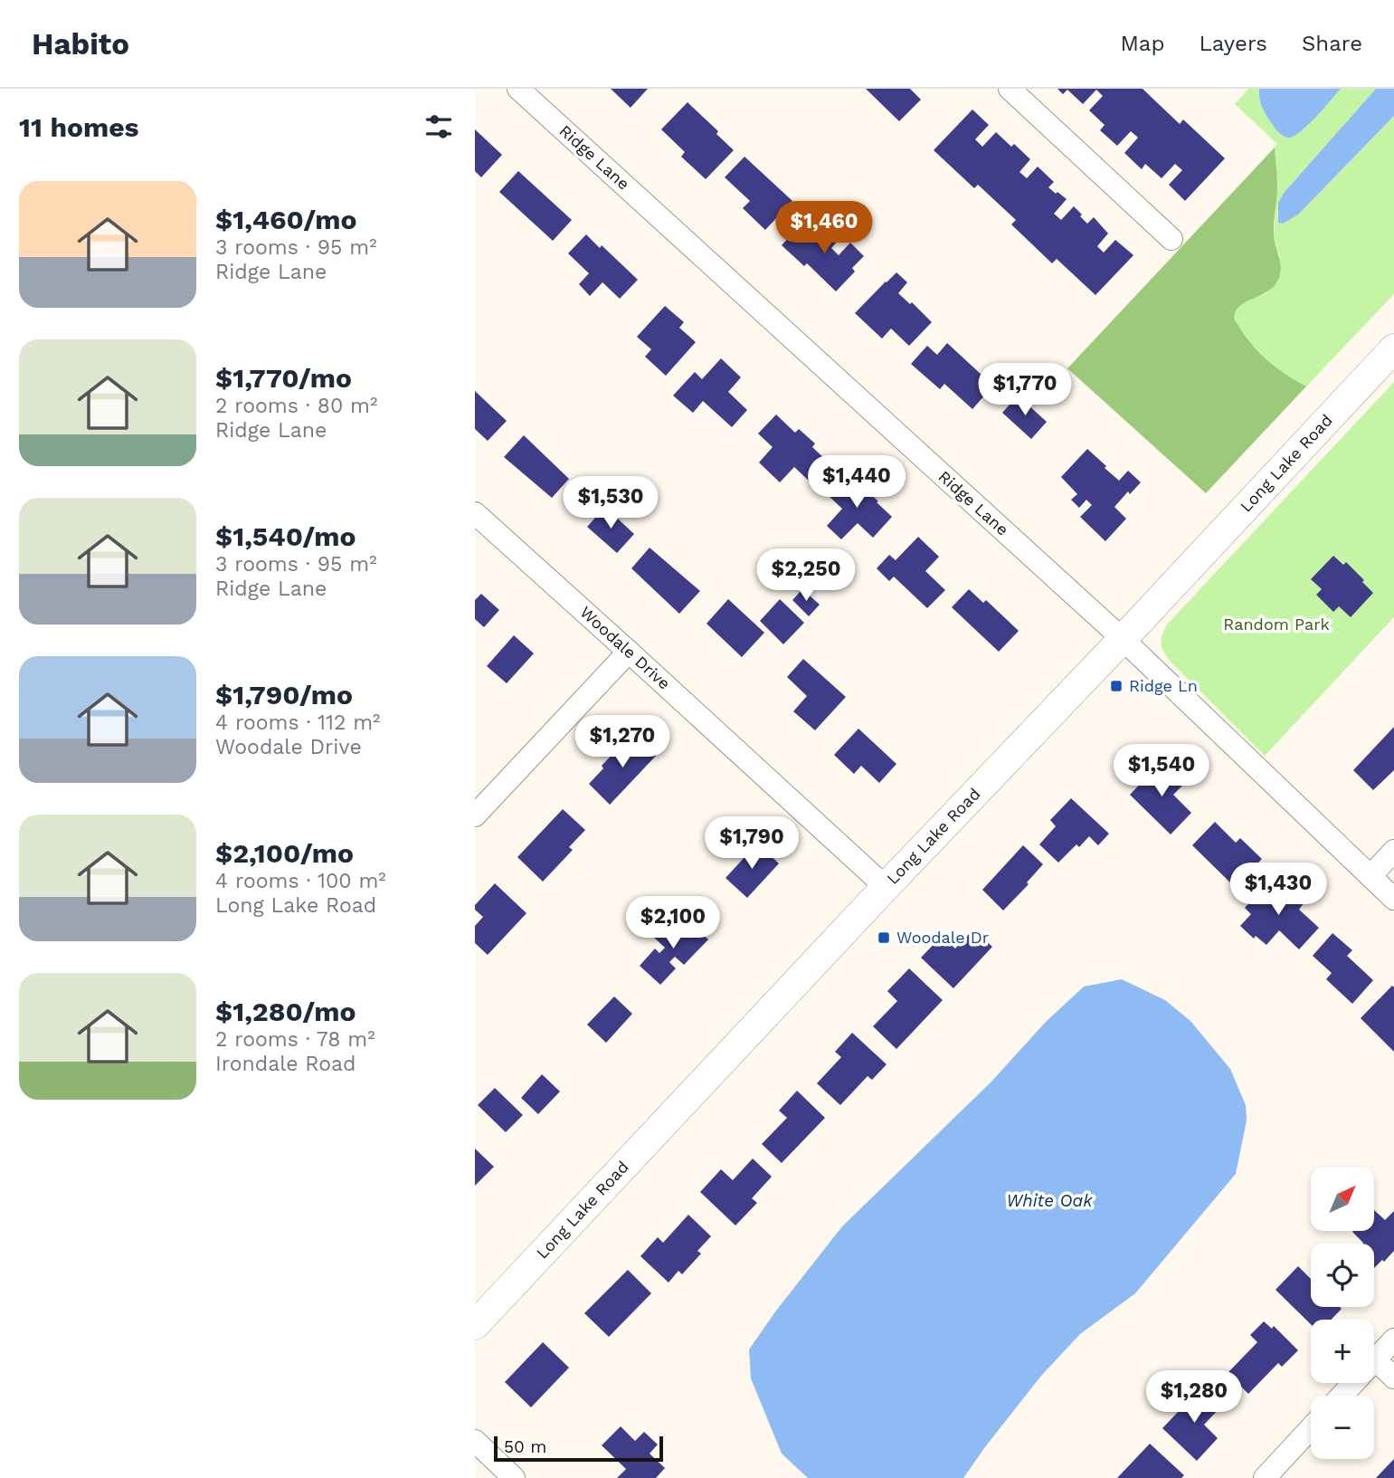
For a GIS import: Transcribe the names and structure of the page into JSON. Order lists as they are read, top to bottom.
{
  "streets": {
    "street": ["Ridge Lane", "Long Lake Road", "Woodale Drive"]
  },
  "crossings": [
    ["Ridge Lane", "Long Lake Road"],
    ["Long Lake Road", "Woodale Drive"]
  ],
  "water": ["White Oak"],
  "parks": ["Random Park"],
  "places": {
    "transit": ["Ridge Ln", "Woodale Dr"]
  },
  "scale_bar": "50 m",
  "north": "top right",
  "page": {
    "header": "Habito",
    "nav": ["Map", "Layers", "Share"],
    "heading": "11 homes",
    "list": [
      {
        "name": "$1,460/mo",
        "note": "3 rooms · 95 m² · Ridge Lane"
      },
      {
        "name": "$1,770/mo",
        "note": "2 rooms · 80 m² · Ridge Lane"
      },
      {
        "name": "$1,540/mo",
        "note": "3 rooms · 95 m² · Ridge Lane"
      },
      {
        "name": "$1,790/mo",
        "note": "4 rooms · 112 m² · Woodale Drive"
      },
      {
        "name": "$2,100/mo",
        "note": "4 rooms · 100 m² · Long Lake Road"
      },
      {
        "name": "$1,280/mo",
        "note": "2 rooms · 78 m² · Irondale Road"
      }
    ],
    "price": [
      "$1,460",
      "$1,770",
      "$1,440",
      "$1,530",
      "$2,250",
      "$1,270",
      "$1,540",
      "$1,790",
      "$1,430",
      "$2,100",
      "$1,280"
    ],
    "map_buttons": ["+", "−"],
    "scale": "50 m"
  }
}
